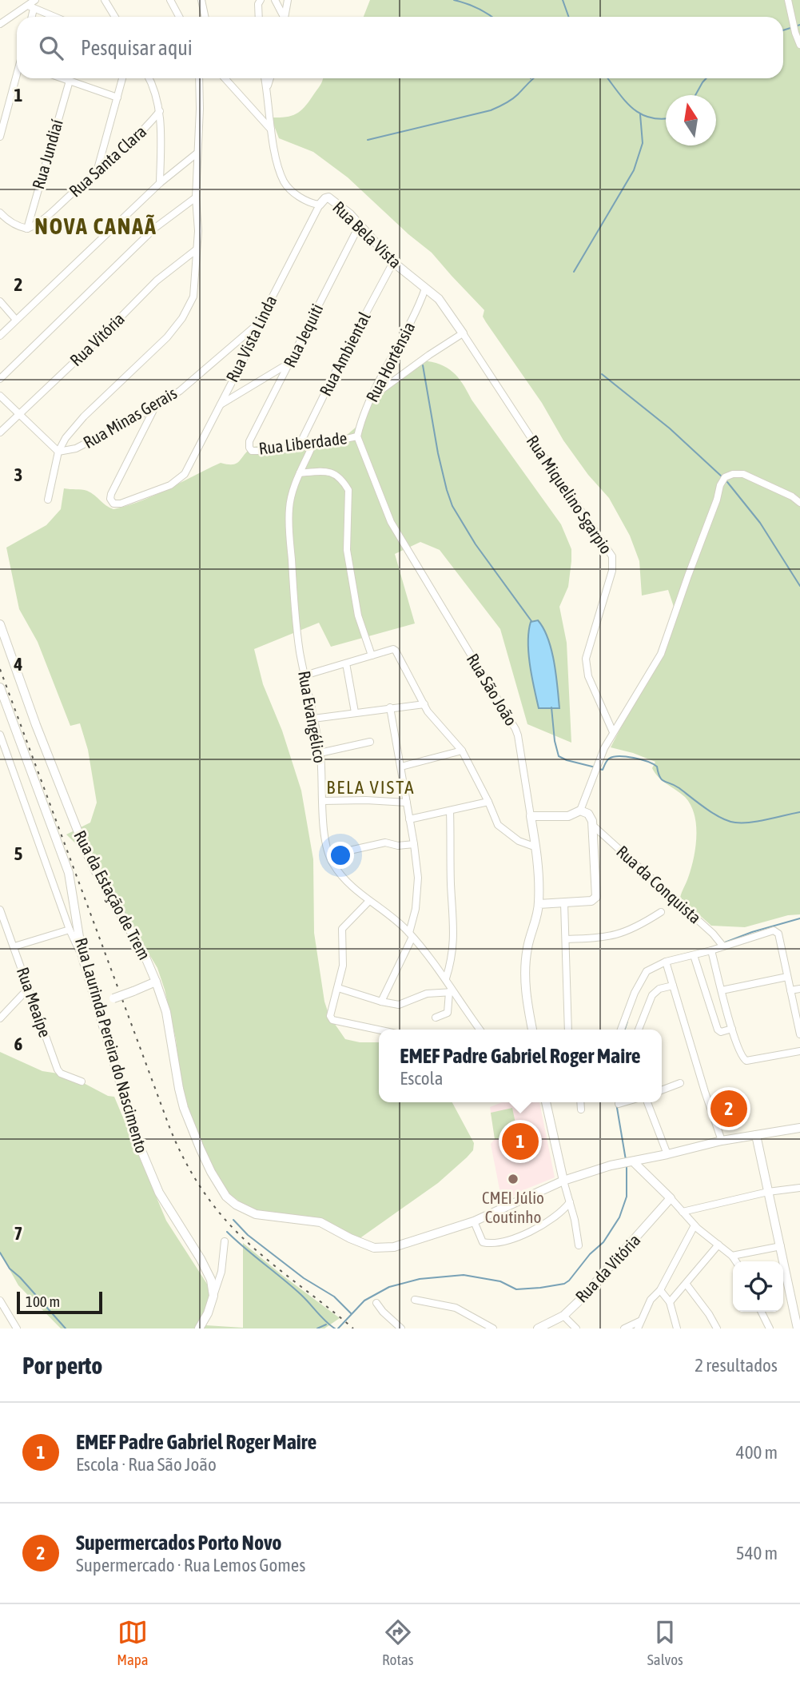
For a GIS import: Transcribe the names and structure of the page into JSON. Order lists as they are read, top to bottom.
{
  "streets": {
    "street": [
      "Rua Jundiaí",
      "Rua Santa Clara",
      "Rua Bela Vista",
      "Rua Jequiti",
      "Rua Vista Linda",
      "Rua Vitória",
      "Rua Ambiental",
      "Rua Hortênsia",
      "Rua Minas Gerais",
      "Rua Liberdade",
      "Rua Miquelino Sgarpio",
      "Rua São João",
      "Rua Evangélico",
      "Rua da Conquista",
      "Rua da Estação de Trem",
      "Rua Meaípe",
      "Rua Laurinda Pereira do Nascimento",
      "Rua da Vitória"
    ]
  },
  "crossings": [
    ["Rua Jundiaí", "Rua Santa Clara"],
    ["Rua Bela Vista", "Rua Jequiti"],
    ["Rua Bela Vista", "Rua Vista Linda"],
    ["Rua Bela Vista", "Rua Ambiental"],
    ["Rua Bela Vista", "Rua Hortênsia"],
    ["Rua Bela Vista", "Rua Miquelino Sgarpio"],
    ["Rua Jequiti", "Rua Liberdade"],
    ["Rua Vista Linda", "Rua Minas Gerais"],
    ["Rua Ambiental", "Rua Liberdade"],
    ["Rua Hortênsia", "Rua Liberdade"],
    ["Rua Hortênsia", "Rua São João"],
    ["Rua Liberdade", "Rua São João"],
    ["Rua Liberdade", "Rua Evangélico"]
  ],
  "districts": ["NOVA CANAÃ", "BELA VISTA"],
  "places": ["CMEI Júlio Coutinho"],
  "scale_bar": "100 m",
  "north": "top",
  "page": {
    "search": "Pesquisar aqui",
    "popup": ["EMEF Padre Gabriel Roger Maire", "Escola"],
    "pins": ["2", "1"],
    "scale": "100 m",
    "heading": ["Por perto", "2 resultados"],
    "list": [
      {
        "mark": "1",
        "name": "EMEF Padre Gabriel Roger Maire",
        "note": "Escola · Rua São João",
        "value": "400 m"
      },
      {
        "mark": "2",
        "name": "Supermercados Porto Novo",
        "note": "Supermercado · Rua Lemos Gomes",
        "value": "540 m"
      }
    ],
    "nav": ["Mapa", "Rotas", "Salvos"]
  },
  "grid": {
    "rows": [
      "1",
      "2",
      "3",
      "4",
      "5",
      "6",
      "7"
    ]
  }
}
